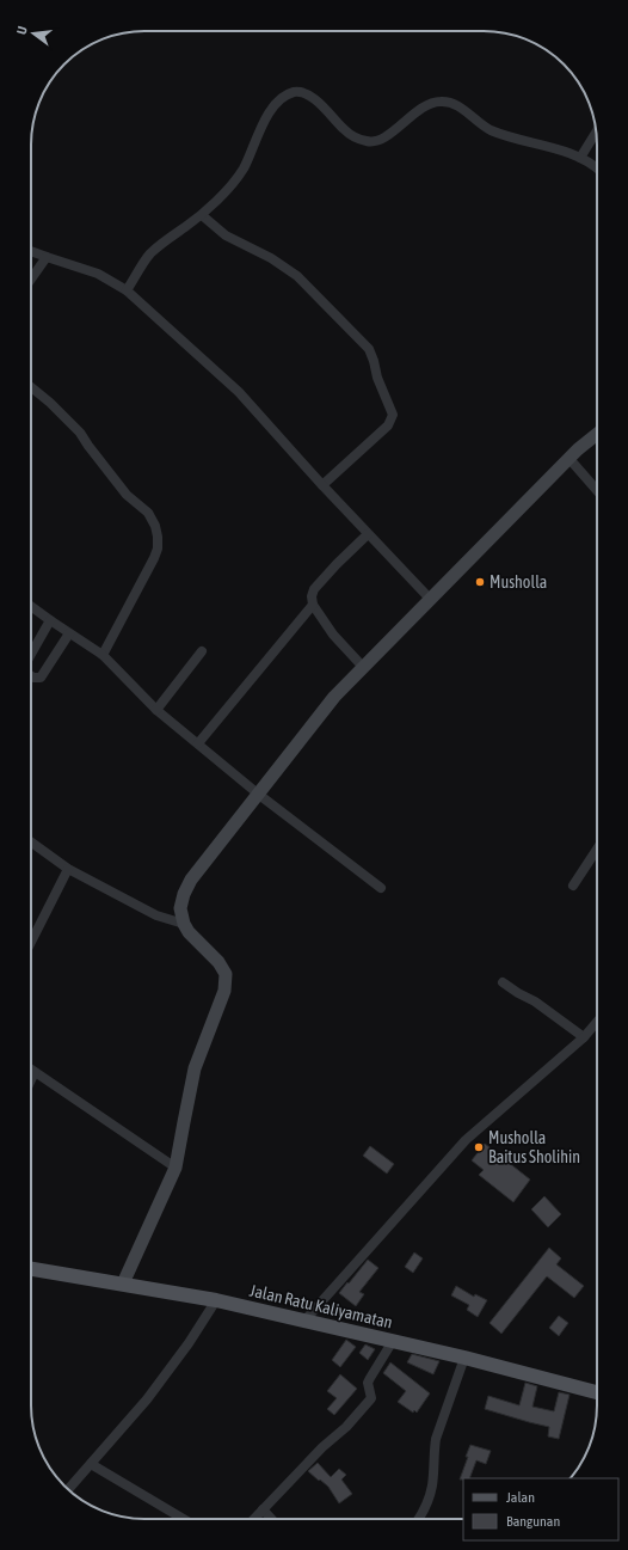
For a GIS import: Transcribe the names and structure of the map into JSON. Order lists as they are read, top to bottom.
{
  "streets": {
    "main road": ["Jalan Ratu Kaliyamatan"]
  },
  "places": ["Musholla", "Musholla Baitus Sholihin"],
  "legend": ["Jalan", "Bangunan"],
  "north": "left"
}
